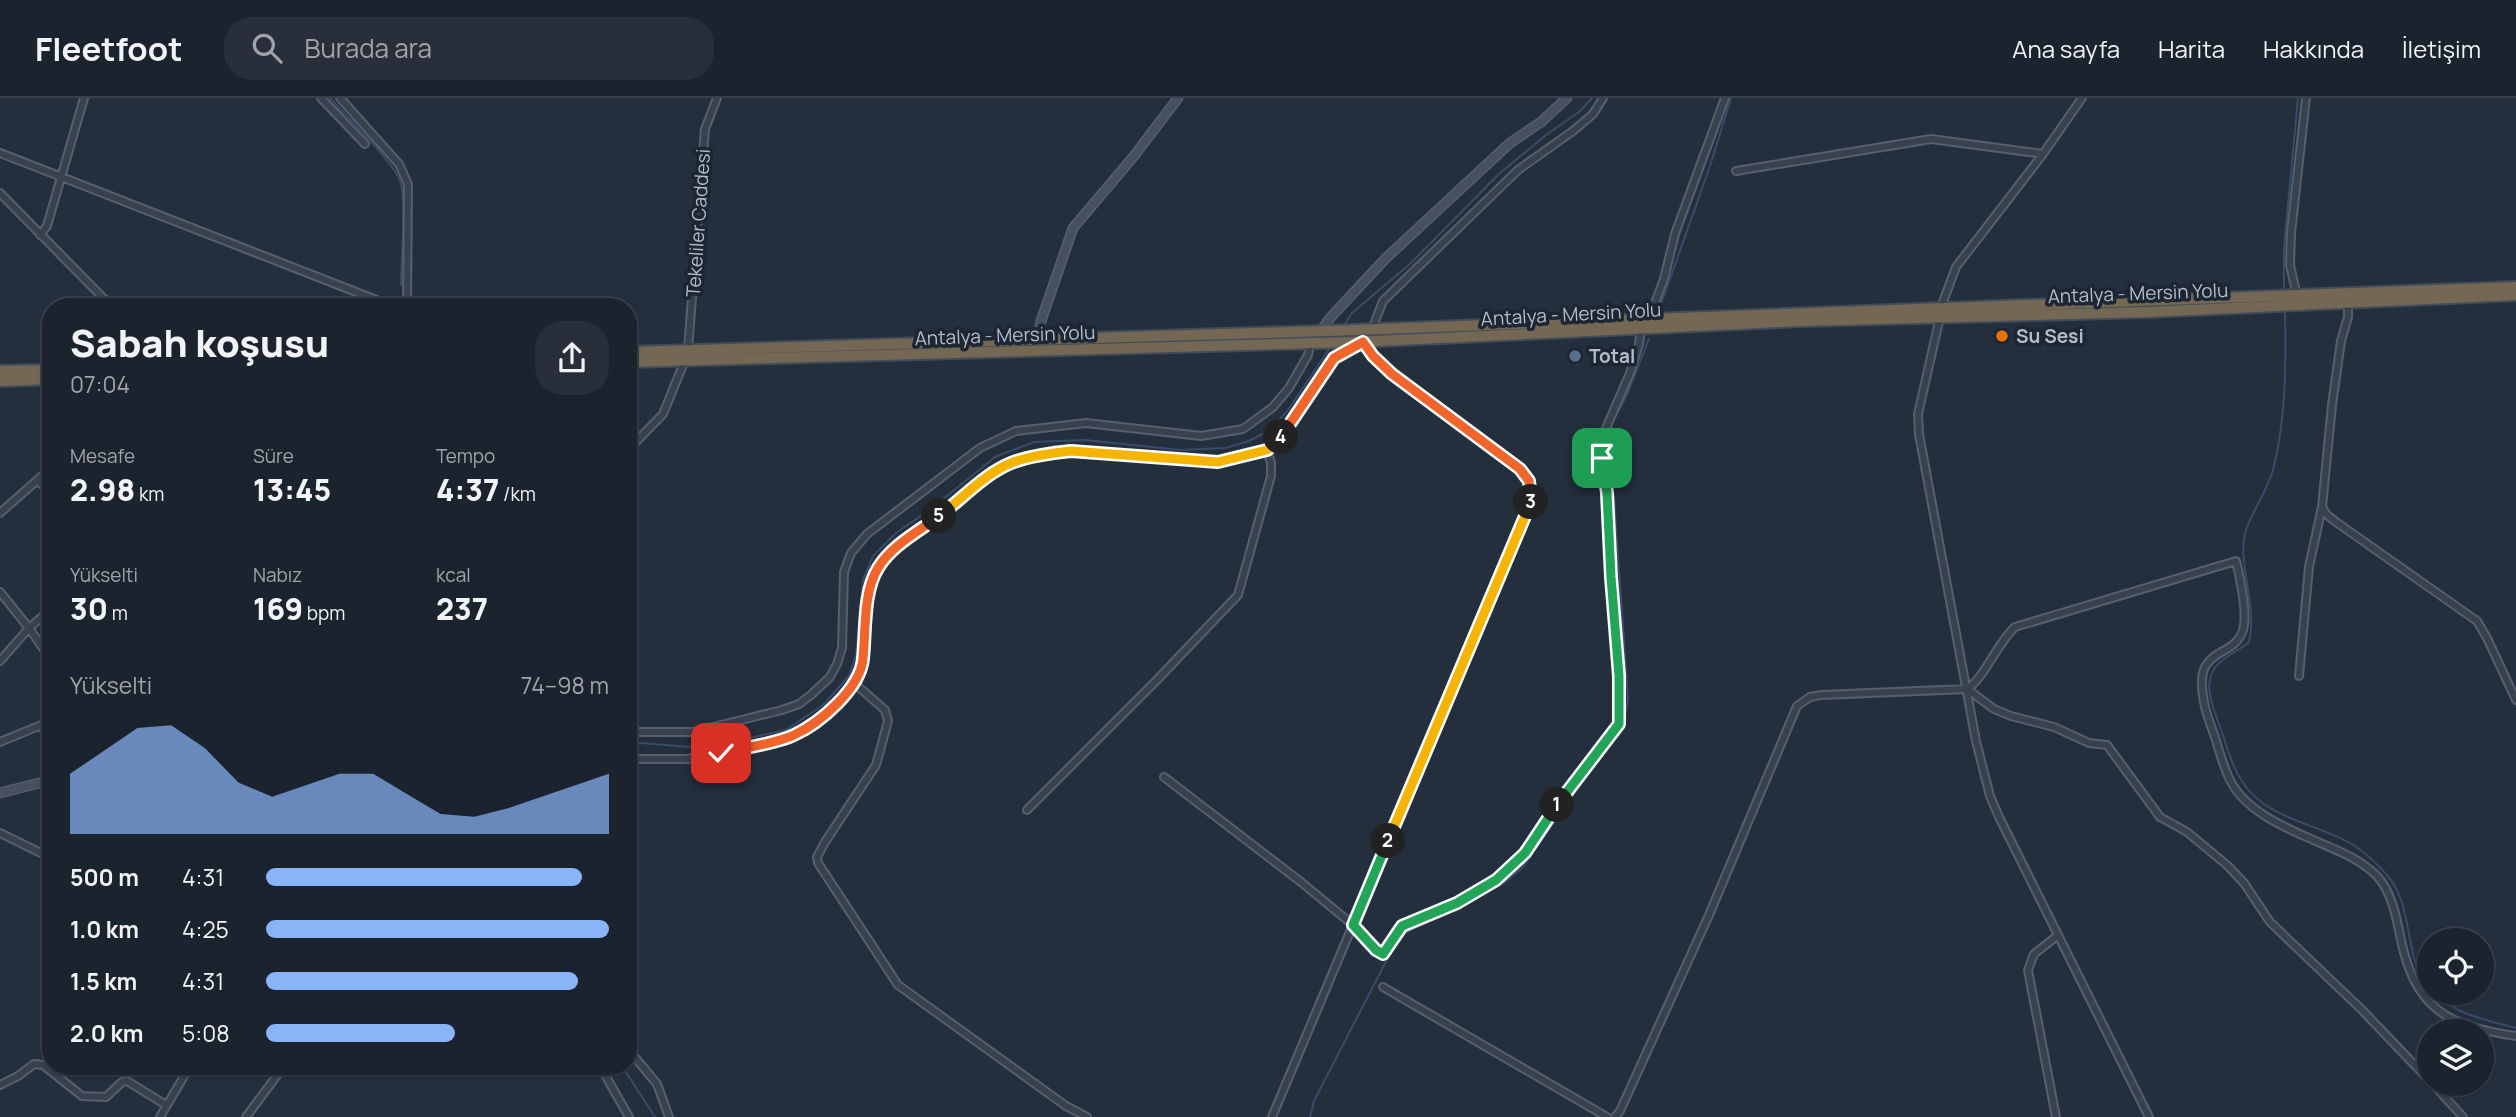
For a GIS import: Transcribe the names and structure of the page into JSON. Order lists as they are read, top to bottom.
{
  "streets": {
    "highway": ["Antalya - Mersin Yolu"],
    "street": ["Tekeliler Caddesi"]
  },
  "crossings": [
    ["Tekeliler Caddesi", "Antalya - Mersin Yolu"]
  ],
  "places": ["Su Sesi", "Total"],
  "page": {
    "header": "Fleetfoot",
    "search": "Burada ara",
    "nav": [
      "Ana sayfa",
      "Harita",
      "Hakkında",
      "İletişim"
    ],
    "heading": ["Sabah koşusu", "07:04"],
    "stats": [
      ["Mesafe", "2.98 km"],
      ["Süre", "13:45"],
      ["Tempo", "4:37 /km"],
      ["Yükselti", "30 m"],
      ["Nabız", "169 bpm"],
      ["kcal", "237"]
    ],
    "pins": [
      "4",
      "3",
      "5",
      "1",
      "2"
    ],
    "chart": ["Yükselti", "74–98 m"],
    "list": [
      {
        "name": "500 m",
        "note": "4:31"
      },
      {
        "name": "1.0 km",
        "note": "4:25"
      },
      {
        "name": "1.5 km",
        "note": "4:31"
      },
      {
        "name": "2.0 km",
        "note": "5:08"
      }
    ]
  }
}
